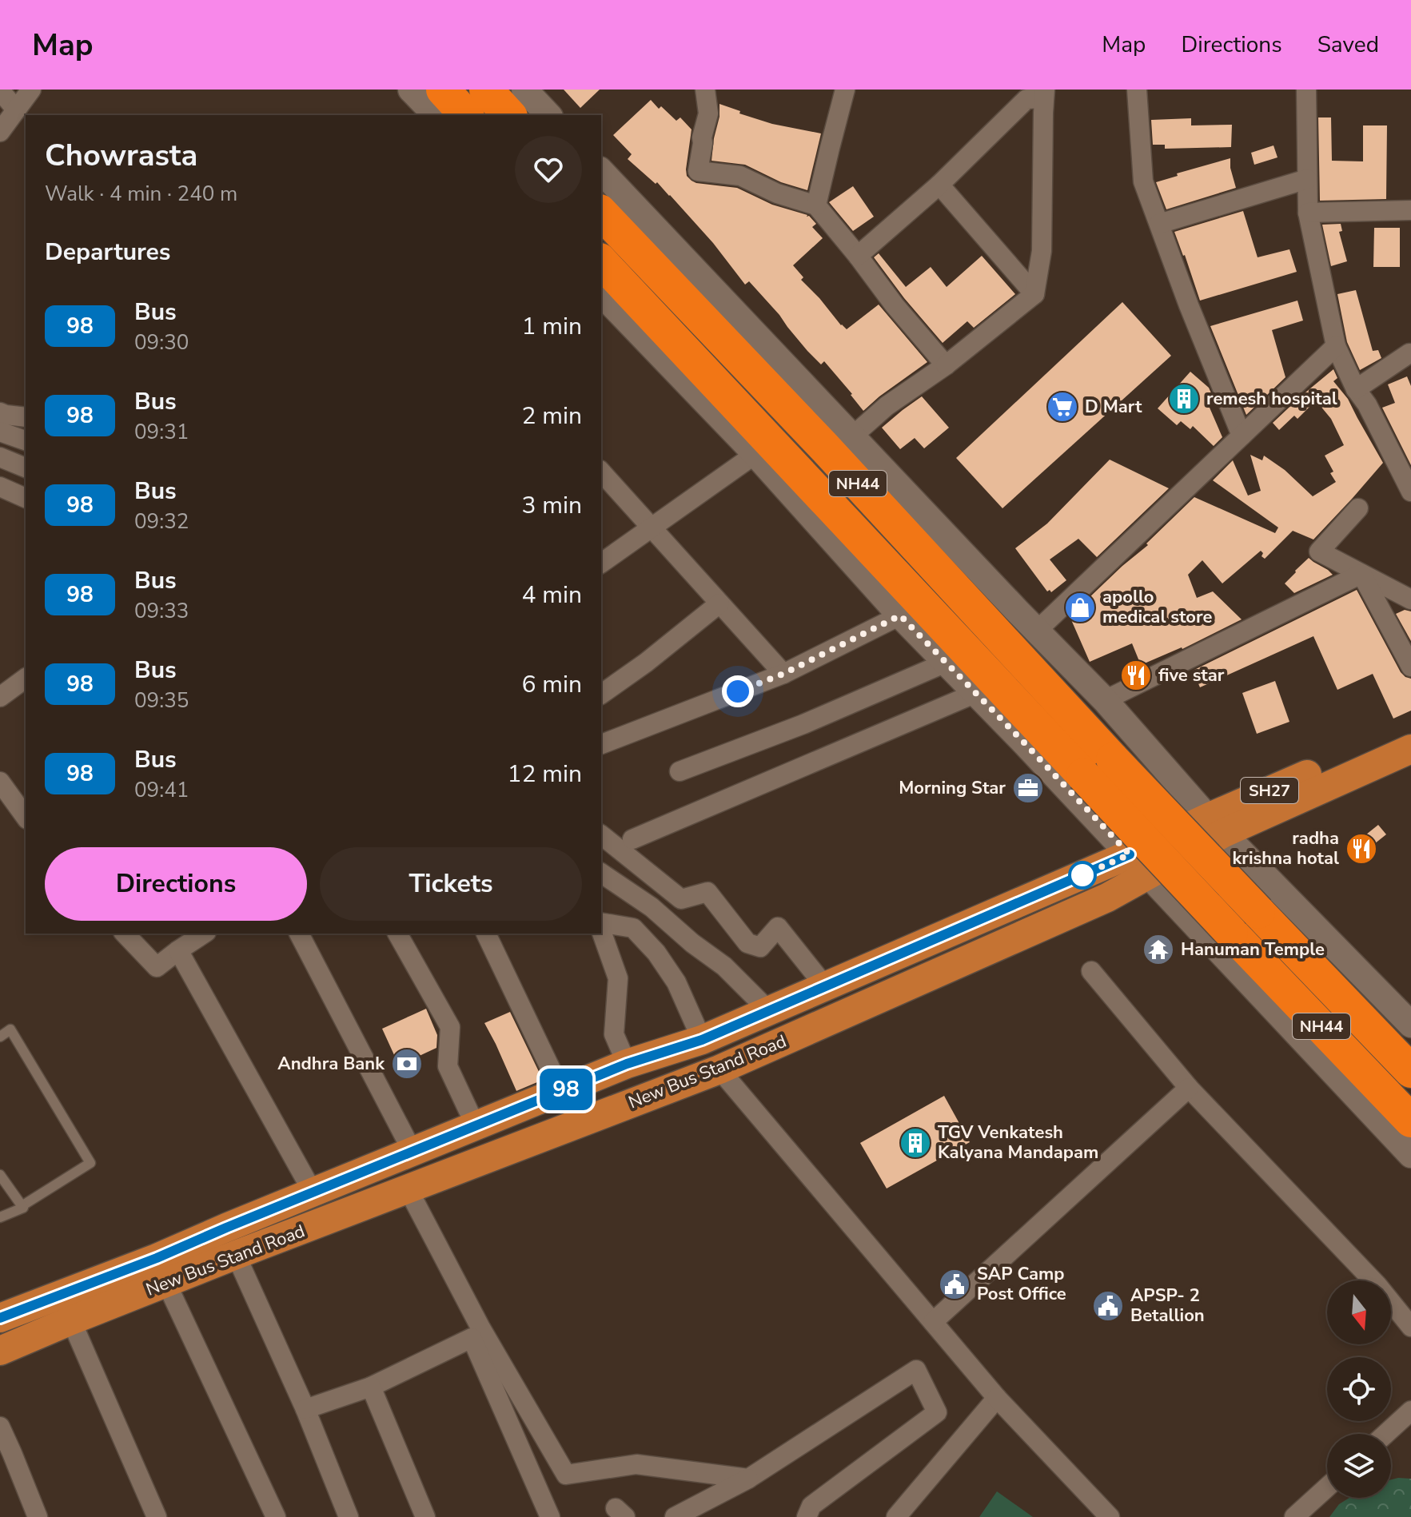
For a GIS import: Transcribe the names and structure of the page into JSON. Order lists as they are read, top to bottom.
{
  "streets": {
    "highway": ["NH44"],
    "main road": ["SH27", "New Bus Stand Road"]
  },
  "crossings": [
    ["SH27", "New Bus Stand Road"]
  ],
  "places": {
    "building": ["remesh hospital", "TGV Venkatesh Kalyana Mandapam"],
    "supermarket": ["D Mart"],
    "shop": ["apollo medical store"],
    "restaurant": ["five star", "radha krishna hotal"],
    "office": ["Morning Star"],
    "temple": ["Hanuman Temple"],
    "bank": ["Andhra Bank"],
    "public building": ["SAP Camp Post Office", "APSP- 2 Betallion"]
  },
  "lines": ["bus line 98"],
  "north": "bottom",
  "page": {
    "header": "Map",
    "nav": ["Map", "Directions", "Saved"],
    "on_map": "98",
    "heading": [
      ["Chowrasta", "Walk · 4 min · 240 m"],
      "Departures"
    ],
    "list": [
      {
        "mark": "98",
        "name": "Bus",
        "note": "09:30",
        "value": "1 min"
      },
      {
        "mark": "98",
        "name": "Bus",
        "note": "09:31",
        "value": "2 min"
      },
      {
        "mark": "98",
        "name": "Bus",
        "note": "09:32",
        "value": "3 min"
      },
      {
        "mark": "98",
        "name": "Bus",
        "note": "09:33",
        "value": "4 min"
      },
      {
        "mark": "98",
        "name": "Bus",
        "note": "09:35",
        "value": "6 min"
      },
      {
        "mark": "98",
        "name": "Bus",
        "note": "09:41",
        "value": "12 min"
      }
    ],
    "buttons": ["Directions", "Tickets"]
  }
}
